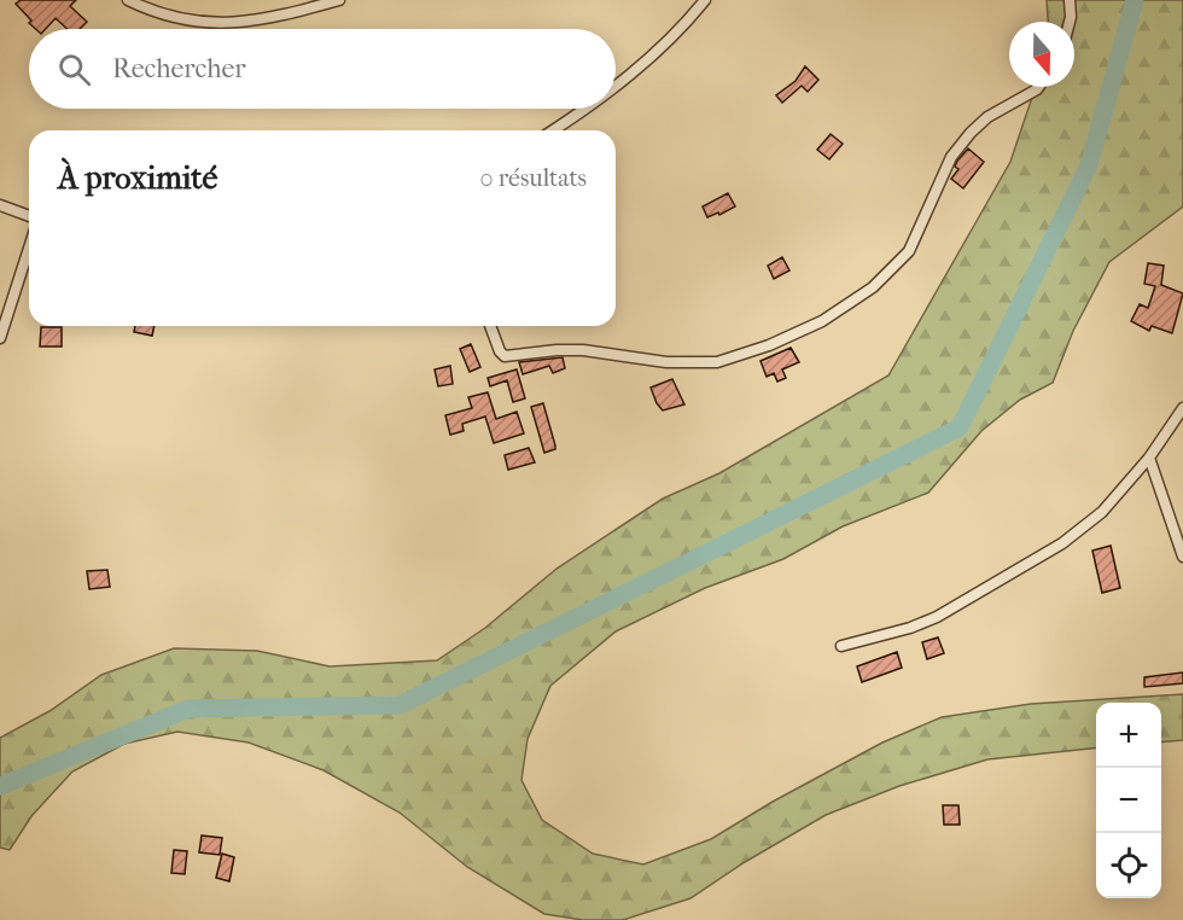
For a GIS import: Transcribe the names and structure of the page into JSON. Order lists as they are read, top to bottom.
{
  "north": "bottom",
  "page": {
    "search": "Rechercher",
    "heading": ["À proximité", "0 résultats"],
    "map_buttons": ["+", "−"]
  }
}
